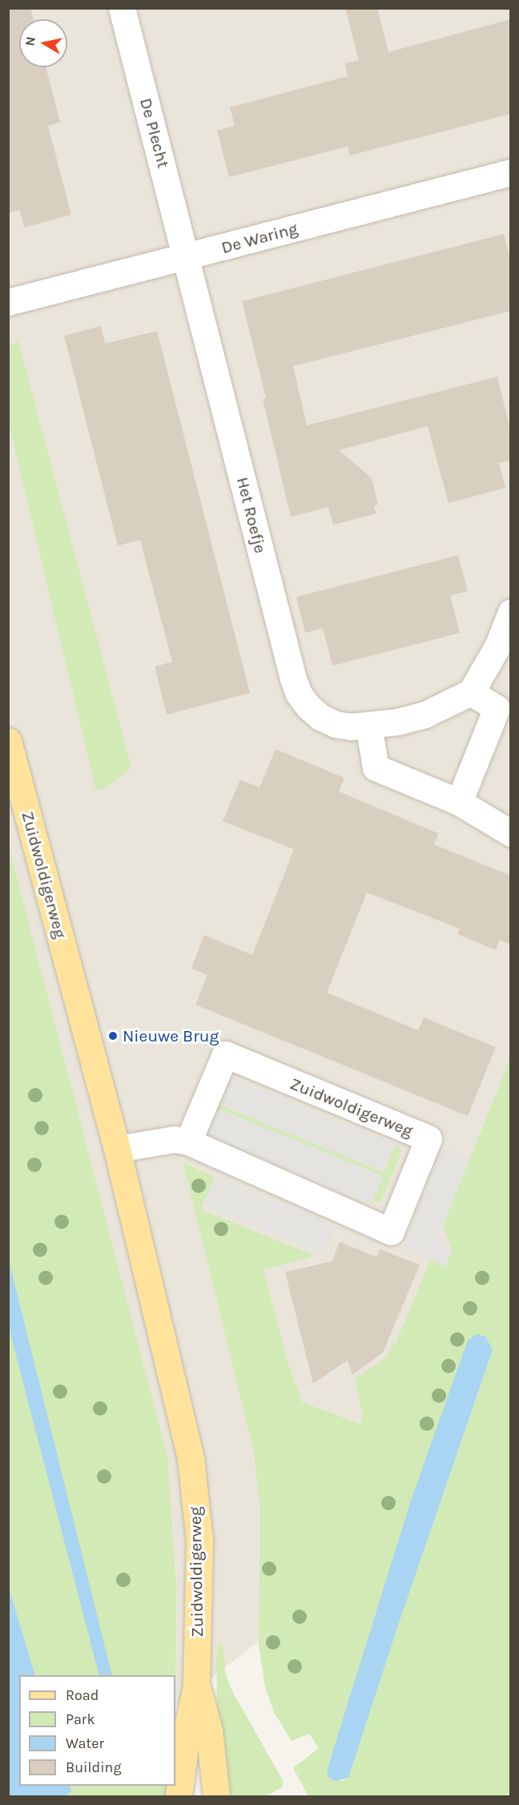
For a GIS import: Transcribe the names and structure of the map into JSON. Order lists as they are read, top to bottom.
{
  "streets": {
    "main road": ["Zuidwoldigerweg"],
    "street": ["De Plecht", "De Waring", "Het Roefje"]
  },
  "crossings": [
    ["De Plecht", "De Waring"],
    ["De Plecht", "Het Roefje"],
    ["De Waring", "Het Roefje"]
  ],
  "places": ["Nieuwe Brug"],
  "legend": [
    "Road",
    "Park",
    "Water",
    "Building"
  ],
  "north": "left"
}
